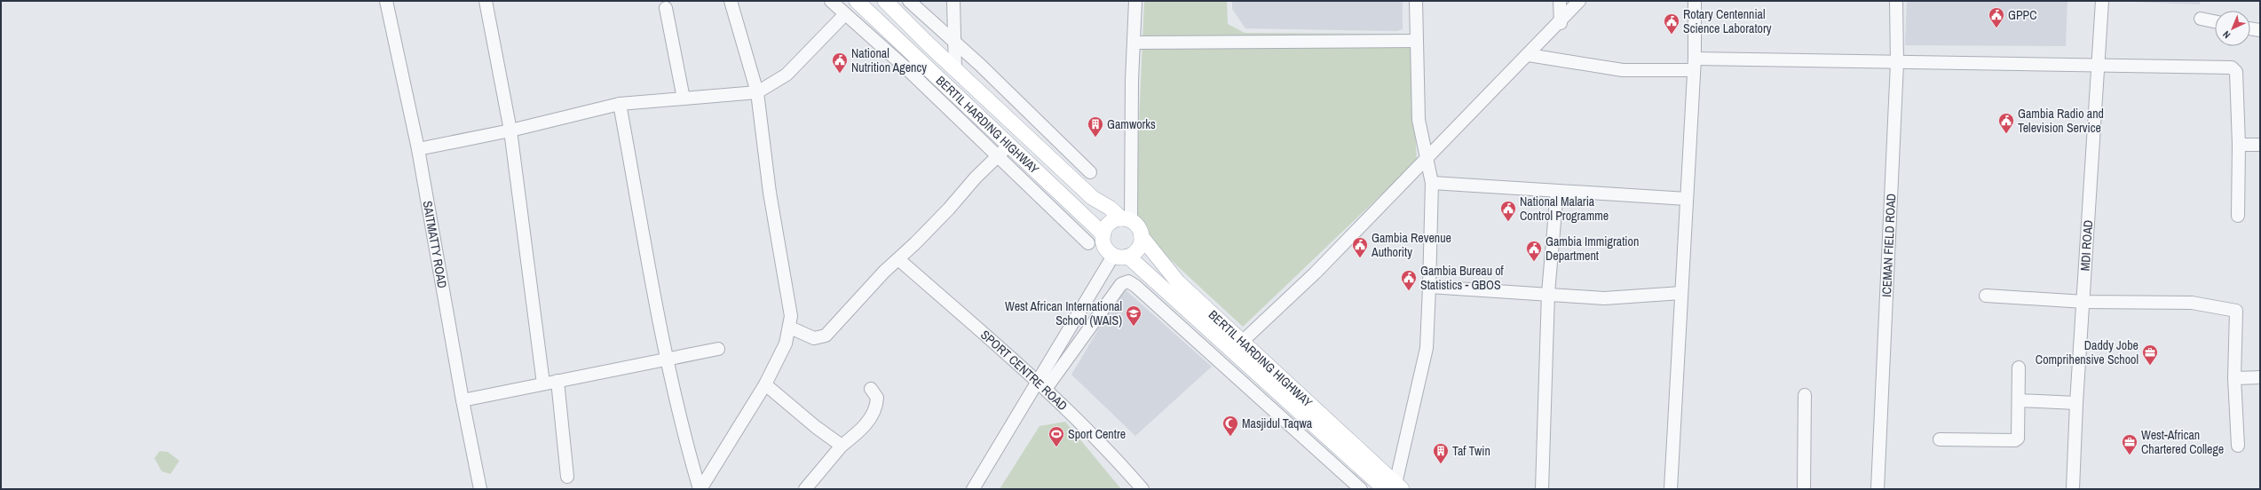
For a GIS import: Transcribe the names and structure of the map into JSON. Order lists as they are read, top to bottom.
{
  "streets": {
    "main road": ["BERTIL HARDING HIGHWAY"],
    "street": [
      "SAITMATTY ROAD",
      "ICEMAN FIELD ROAD",
      "MDI ROAD",
      "SPORT CENTRE ROAD"
    ]
  },
  "places": {
    "public building": [
      "GPPC",
      "Rotary Centennial Science Laboratory",
      "National Nutrition Agency",
      "Gambia Radio and Television Service",
      "National Malaria Control Programme",
      "Gambia Revenue Authority",
      "Gambia Immigration Department",
      "Gambia Bureau of Statistics - GBOS"
    ],
    "building": ["Gamworks", "Taf Twin"],
    "school or university": ["West African International School (WAIS)"],
    "office": ["Daddy Jobe Comprihensive School", "West-African Chartered College"],
    "mosque": ["Masjidul Taqwa"],
    "sports": ["Sport Centre"]
  },
  "north": "bottom left"
}
